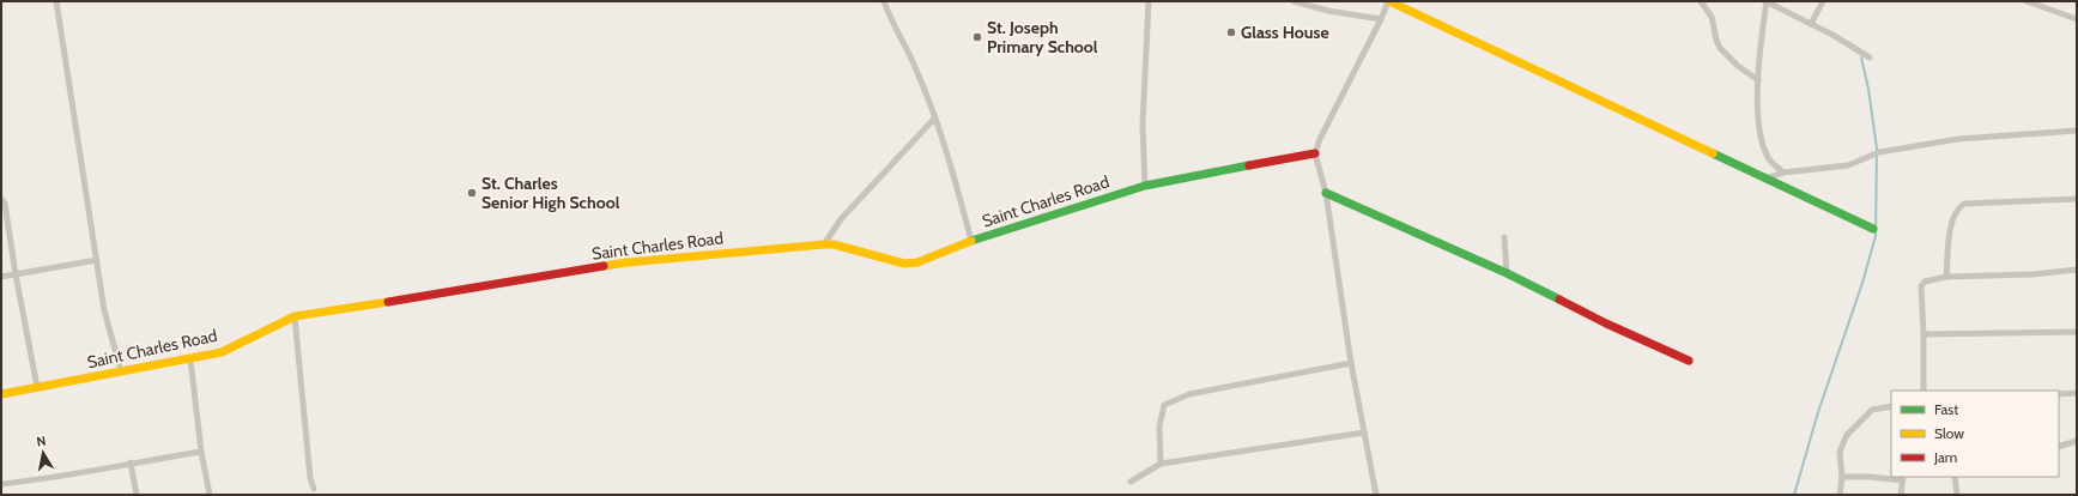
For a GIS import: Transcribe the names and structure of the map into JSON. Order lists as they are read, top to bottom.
{
  "streets": {
    "street": ["Saint Charles Road"]
  },
  "places": ["Glass House", "St. Joseph Primary School", "St. Charles Senior High School"],
  "legend": ["Fast", "Slow", "Jam"],
  "north": "top"
}
